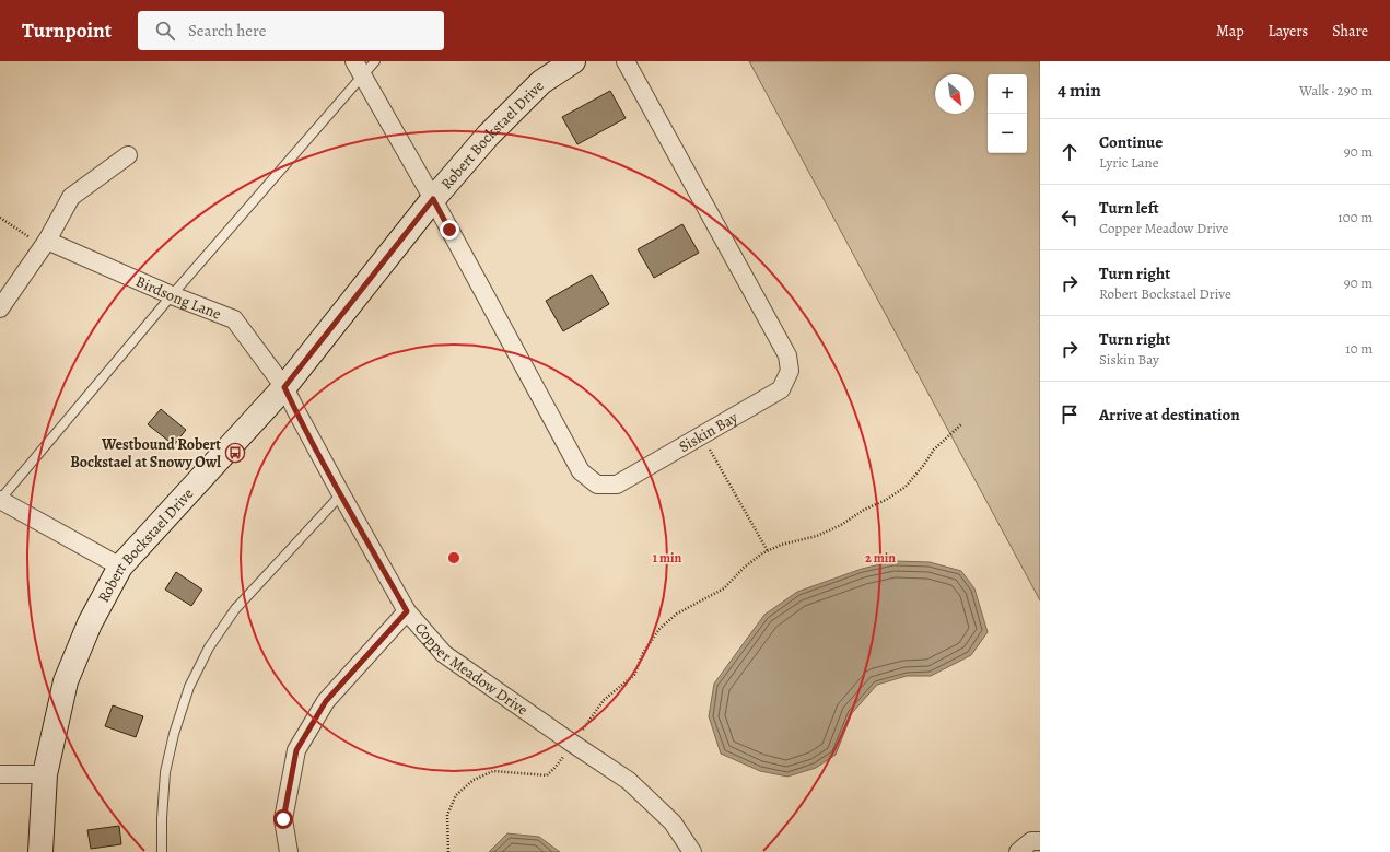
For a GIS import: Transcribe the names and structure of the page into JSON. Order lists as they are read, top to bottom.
{
  "streets": {
    "street": [
      "Robert Bockstael Drive",
      "Birdsong Lane",
      "Siskin Bay",
      "Copper Meadow Drive"
    ]
  },
  "crossings": [
    ["Robert Bockstael Drive", "Birdsong Lane"],
    ["Robert Bockstael Drive", "Siskin Bay"],
    ["Robert Bockstael Drive", "Copper Meadow Drive"],
    ["Birdsong Lane", "Copper Meadow Drive"]
  ],
  "places": {
    "bus stop": ["Westbound Robert Bockstael at Snowy Owl"]
  },
  "north": "bottom right",
  "page": {
    "header": "Turnpoint",
    "search": "Search here",
    "nav": ["Map", "Layers", "Share"],
    "heading": ["4 min", "Walk · 290 m"],
    "map_buttons": ["+", "−"],
    "list": [
      ["Continue", "Lyric Lane", "90 m"],
      ["Turn left", "Copper Meadow Drive", "100 m"],
      ["Turn right", "Robert Bockstael Drive", "90 m"],
      ["Turn right", "Siskin Bay", "10 m"],
      "Arrive at destination"
    ]
  },
  "rings": ["1 min", "2 min"]
}
